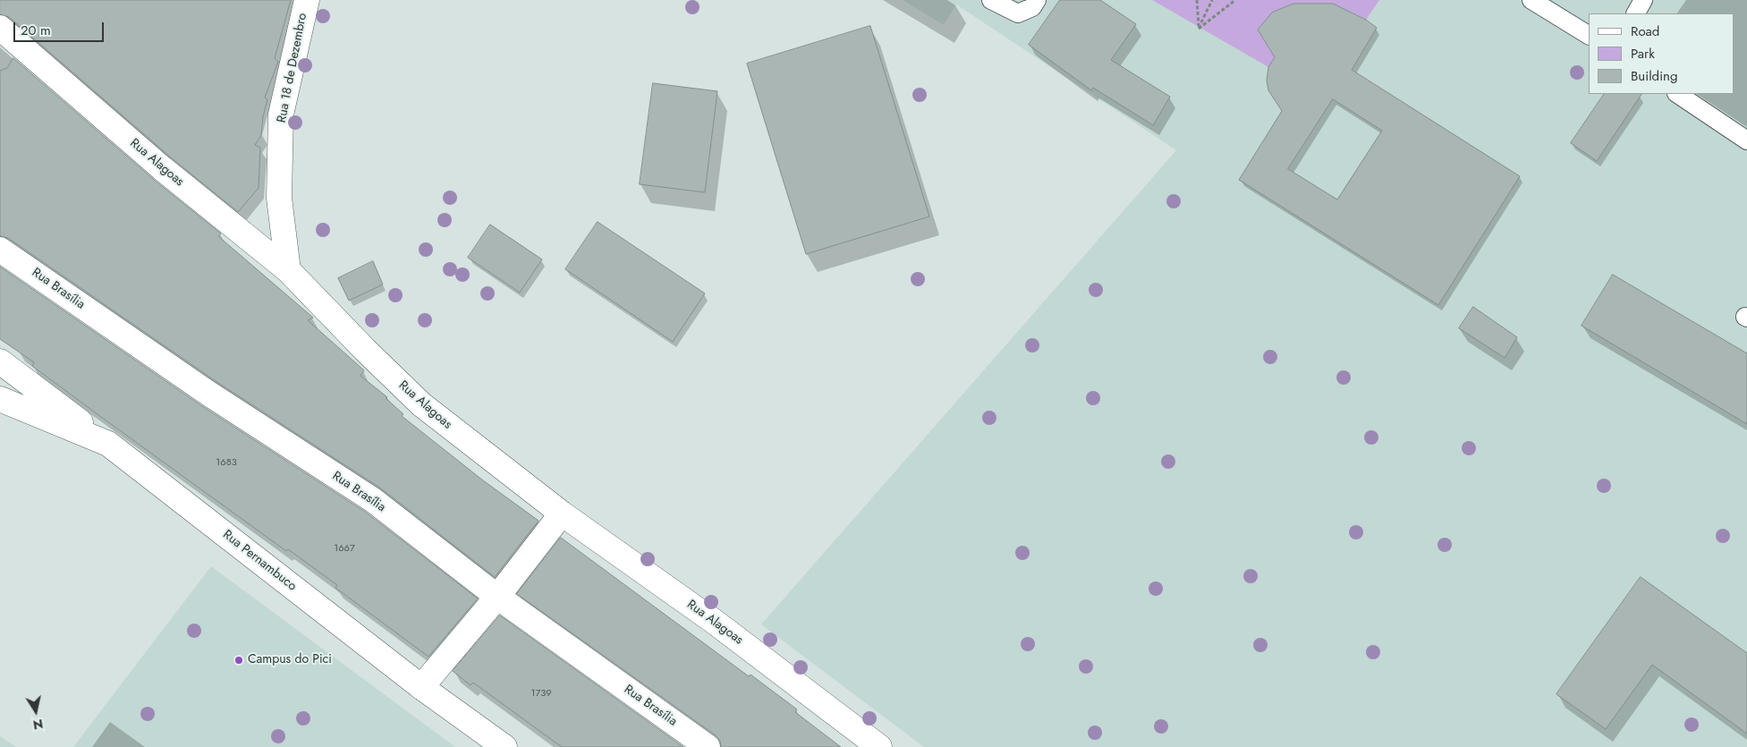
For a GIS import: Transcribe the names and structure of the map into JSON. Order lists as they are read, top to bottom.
{
  "streets": {
    "street": [
      "Rua 18 de Dezembro",
      "Rua Alagoas",
      "Rua Brasília",
      "Rua Pernambuco"
    ]
  },
  "crossings": [
    ["Rua 18 de Dezembro", "Rua Alagoas"]
  ],
  "places": ["Campus do Pici"],
  "house_numbers": ["1683", "1667", "1739"],
  "legend": ["Road", "Park", "Building"],
  "scale_bar": "20 m",
  "north": "bottom"
}
